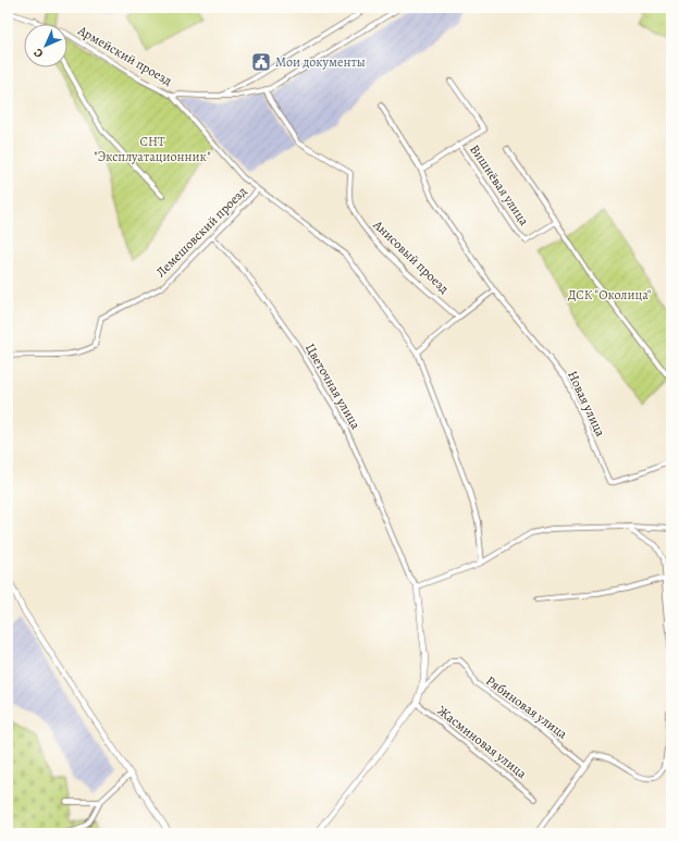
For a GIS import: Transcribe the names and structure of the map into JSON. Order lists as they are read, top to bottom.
{
  "streets": {
    "street": [
      "Армейский проезд",
      "Вишнёвая улица",
      "Лемешовский проезд",
      "Анисовый проезд",
      "Цветочная улица",
      "Новая улица",
      "Рябиновая улица",
      "Жасминовая улица"
    ]
  },
  "crossings": [
    ["Вишнёвая улица", "Новая улица"],
    ["Лемешовский проезд", "Цветочная улица"]
  ],
  "parks": ["СНТ \"Эксплуатационник\"", "ДСК \"Околица\""],
  "places": {
    "public building": ["Мои документы"]
  },
  "north": "bottom left"
}
